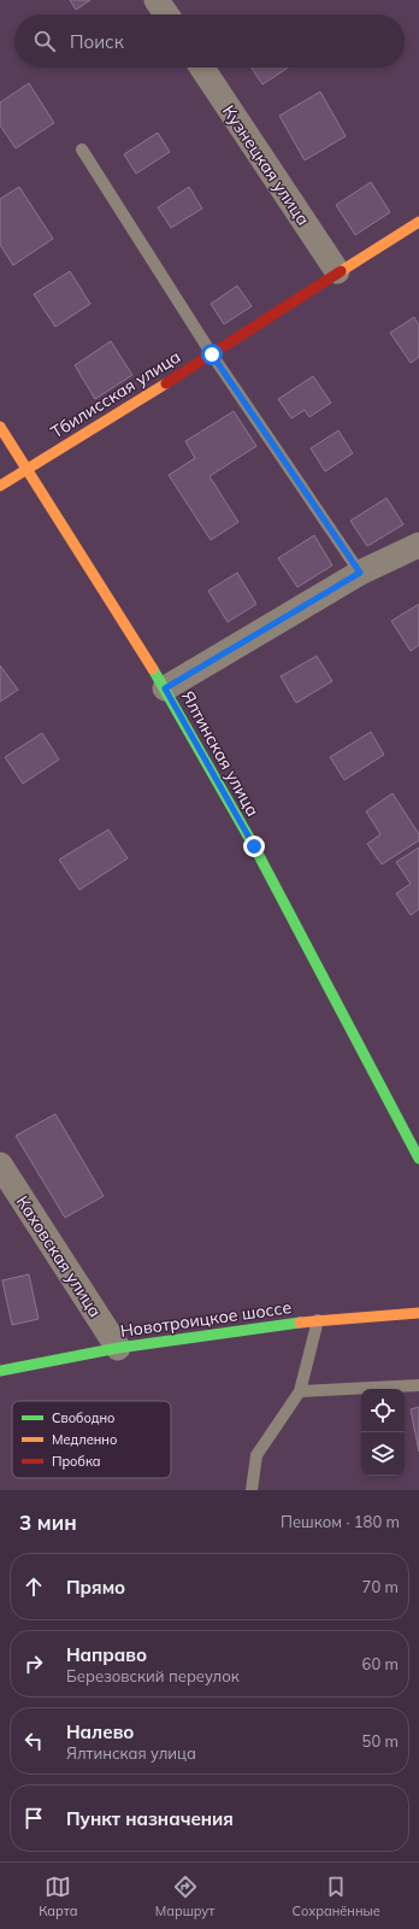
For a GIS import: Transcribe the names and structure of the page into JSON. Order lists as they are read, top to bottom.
{
  "streets": {
    "main road": ["Тбилисская улица", "Ялтинская улица", "Новотроицкое шоссе"],
    "street": ["Кузнецкая улица", "Каховская улица"]
  },
  "crossings": [
    ["Кузнецкая улица", "Тбилисская улица"],
    ["Тбилисская улица", "Ялтинская улица"],
    ["Каховская улица", "Новотроицкое шоссе"]
  ],
  "legend": ["Свободно", "Медленно", "Пробка"],
  "page": {
    "search": "Поиск",
    "heading": ["3 мин", "Пешком · 180 m"],
    "list": [
      ["Прямо", "70 m"],
      ["Направо", "Березовский переулок", "60 m"],
      ["Налево", "Ялтинская улица", "50 m"],
      "Пункт назначения"
    ],
    "nav": ["Карта", "Маршрут", "Сохранённые"]
  }
}
